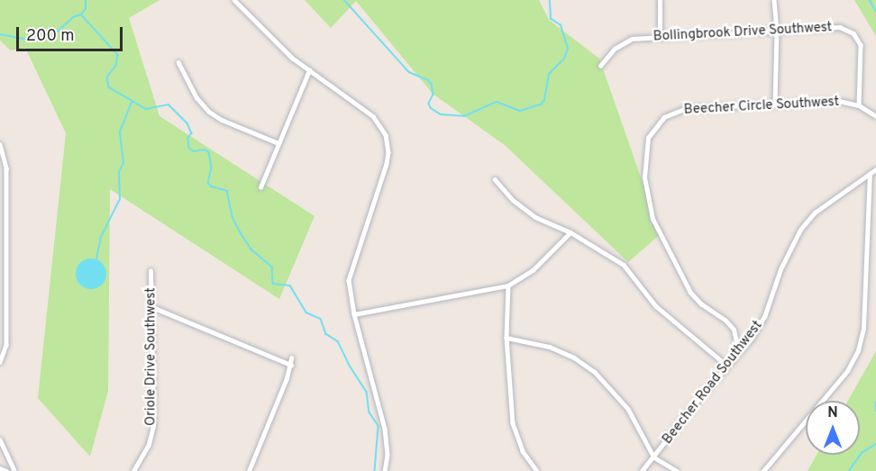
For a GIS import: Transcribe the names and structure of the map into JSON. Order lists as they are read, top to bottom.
{
  "streets": {
    "street": [
      "Bollingbrook Drive Southwest",
      "Beecher Circle Southwest",
      "Oriole Drive Southwest",
      "Beecher Road Southwest"
    ]
  },
  "crossings": [
    ["Bollingbrook Drive Southwest", "Beecher Circle Southwest"],
    ["Beecher Circle Southwest", "Beecher Road Southwest"]
  ],
  "scale_bar": "200 m",
  "north": "top"
}
